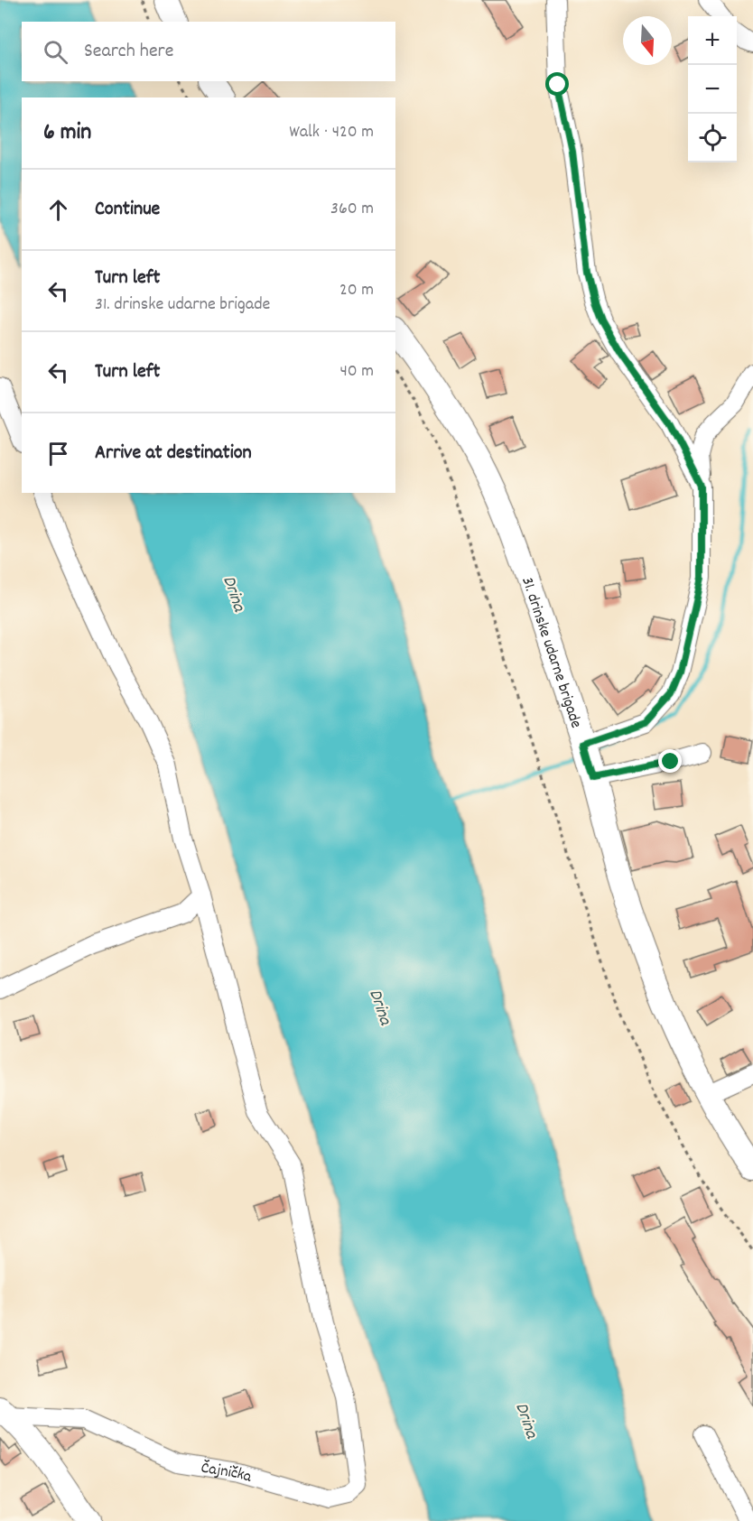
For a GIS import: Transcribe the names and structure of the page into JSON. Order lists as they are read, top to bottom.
{
  "streets": {
    "main road": ["31. drinske udarne brigade", "Čajnička"]
  },
  "water": ["Drina"],
  "north": "bottom",
  "page": {
    "map_buttons": ["+", "−"],
    "search": "Search here",
    "heading": ["6 min", "Walk · 420 m"],
    "list": [
      ["Continue", "360 m"],
      ["Turn left", "31. drinske udarne brigade", "20 m"],
      ["Turn left", "40 m"],
      "Arrive at destination"
    ]
  }
}
